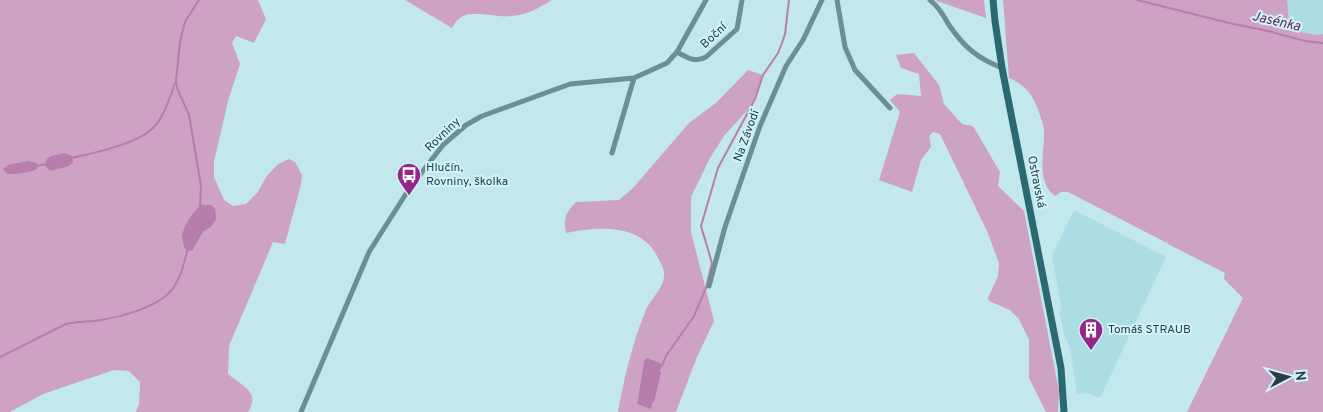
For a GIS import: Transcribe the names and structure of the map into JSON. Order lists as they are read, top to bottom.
{
  "streets": {
    "street": [
      "Boční",
      "Rovniny",
      "Na Závodí",
      "Ostravská"
    ]
  },
  "crossings": [
    ["Boční", "Rovniny"]
  ],
  "water": ["Jasénka"],
  "places": {
    "bus stop": ["Hlučín, Rovniny, školka"],
    "building": ["Tomáš STRAUB"]
  },
  "north": "right"
}
